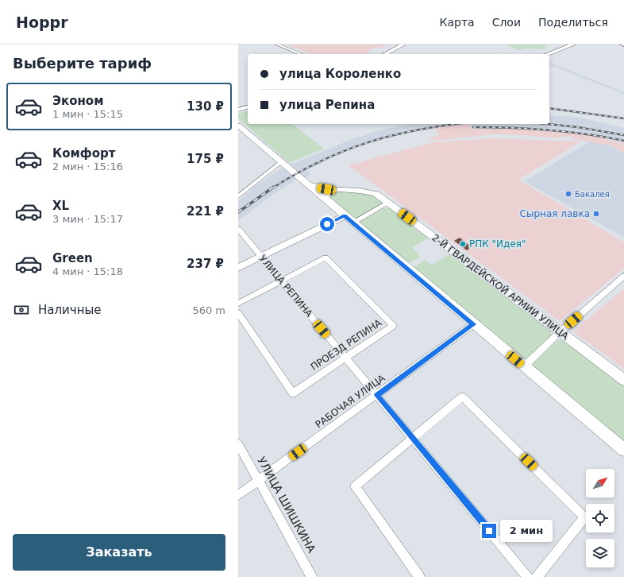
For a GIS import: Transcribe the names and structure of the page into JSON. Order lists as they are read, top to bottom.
{
  "streets": {
    "main road": ["2-Й ГВАРДЕЙСКОЙ АРМИИ УЛИЦА"],
    "street": [
      "УЛИЦА РЕПИНА",
      "ПРОЕЗД РЕПИНА",
      "РАБОЧАЯ УЛИЦА",
      "УЛИЦА ШИШКИНА"
    ]
  },
  "crossings": [
    ["УЛИЦА РЕПИНА", "ПРОЕЗД РЕПИНА"],
    ["УЛИЦА РЕПИНА", "РАБОЧАЯ УЛИЦА"],
    ["РАБОЧАЯ УЛИЦА", "УЛИЦА ШИШКИНА"]
  ],
  "places": ["Бакалея", "Сырная лавка", "РПК \"Идея\""],
  "north": "top right",
  "page": {
    "header": "Hoppr",
    "nav": ["Карта", "Слои", "Поделиться"],
    "heading": "Выберите тариф",
    "banner": ["улица Короленко", "улица Репина"],
    "list": [
      {
        "name": "Эконом",
        "note": "1 мин · 15:15",
        "value": "130 ₽"
      },
      {
        "name": "Комфорт",
        "note": "2 мин · 15:16",
        "value": "175 ₽"
      },
      {
        "name": "XL",
        "note": "3 мин · 15:17",
        "value": "221 ₽"
      },
      {
        "name": "Green",
        "note": "4 мин · 15:18",
        "value": "237 ₽"
      }
    ],
    "pay": ["Наличные", "560 m"],
    "bubble": "2 мин",
    "buttons": "Заказать"
  }
}
